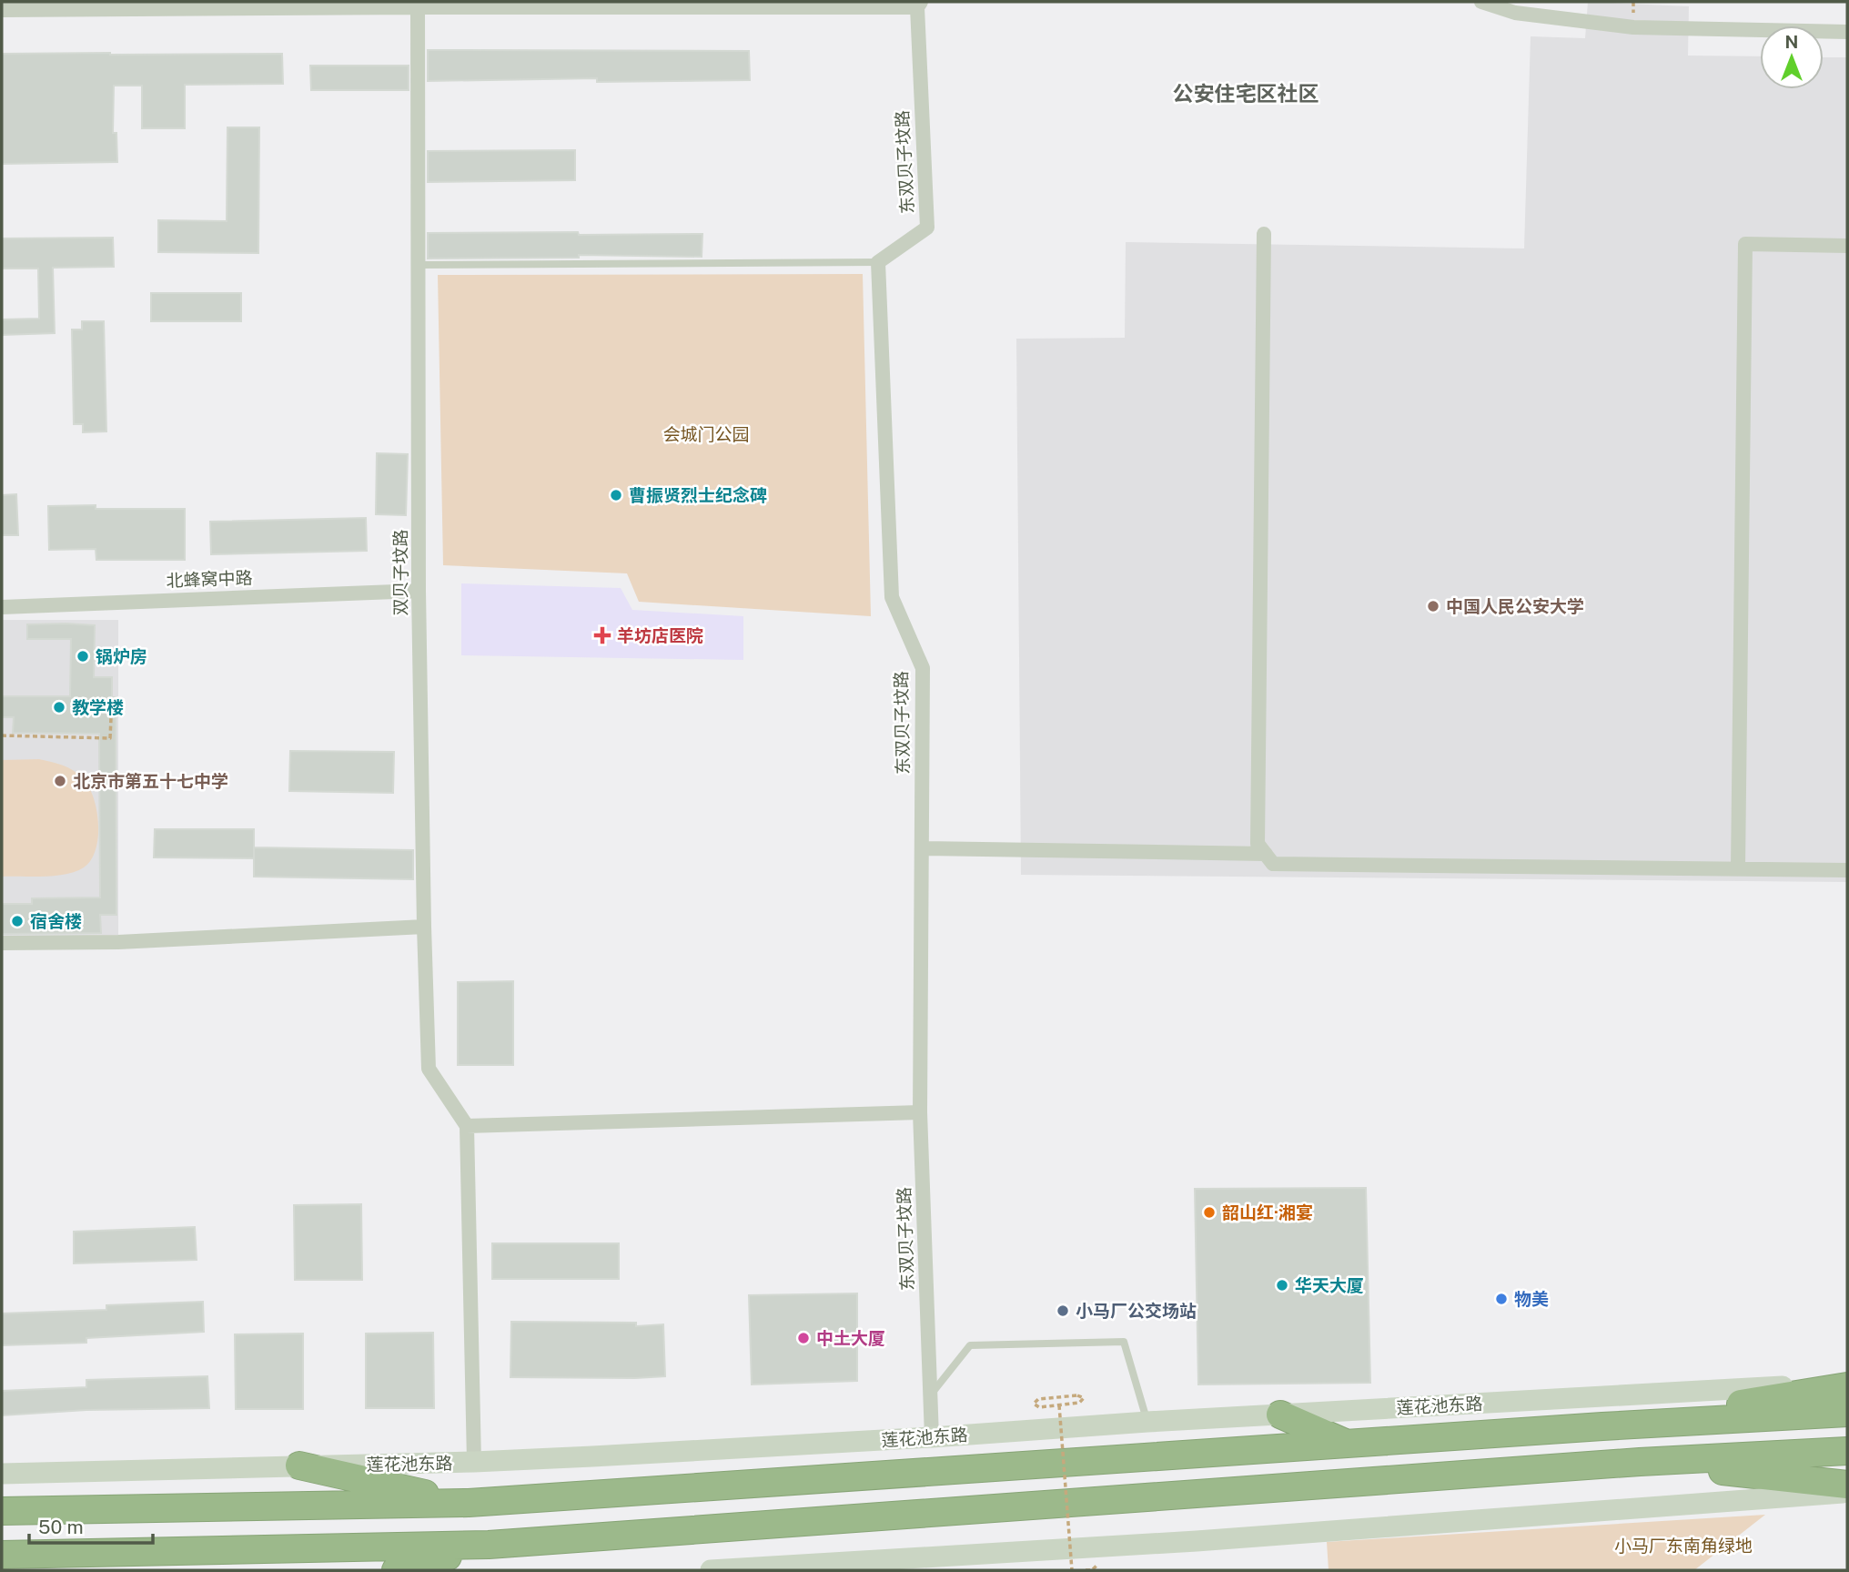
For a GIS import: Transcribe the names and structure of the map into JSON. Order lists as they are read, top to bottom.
{
  "streets": {
    "highway": ["莲花池东路"],
    "street": ["东双贝子坟路", "双贝子坟路", "北蜂窝中路"]
  },
  "crossings": [
    ["东双贝子坟路", "莲花池东路"],
    ["双贝子坟路", "北蜂窝中路"]
  ],
  "districts": ["公安住宅区社区"],
  "parks": ["会城门公园", "小马厂东南角绿地"],
  "places": {
    "other": [
      "曹振贤烈士纪念碑",
      "中国人民公安大学",
      "锅炉房",
      "教学楼",
      "北京市第五十七中学",
      "宿舍楼",
      "韶山红·湘宴",
      "华天大厦",
      "物美",
      "小马厂公交场站",
      "中土大厦"
    ],
    "health": ["羊坊店医院"]
  },
  "scale_bar": "50 m",
  "north": "top"
}
